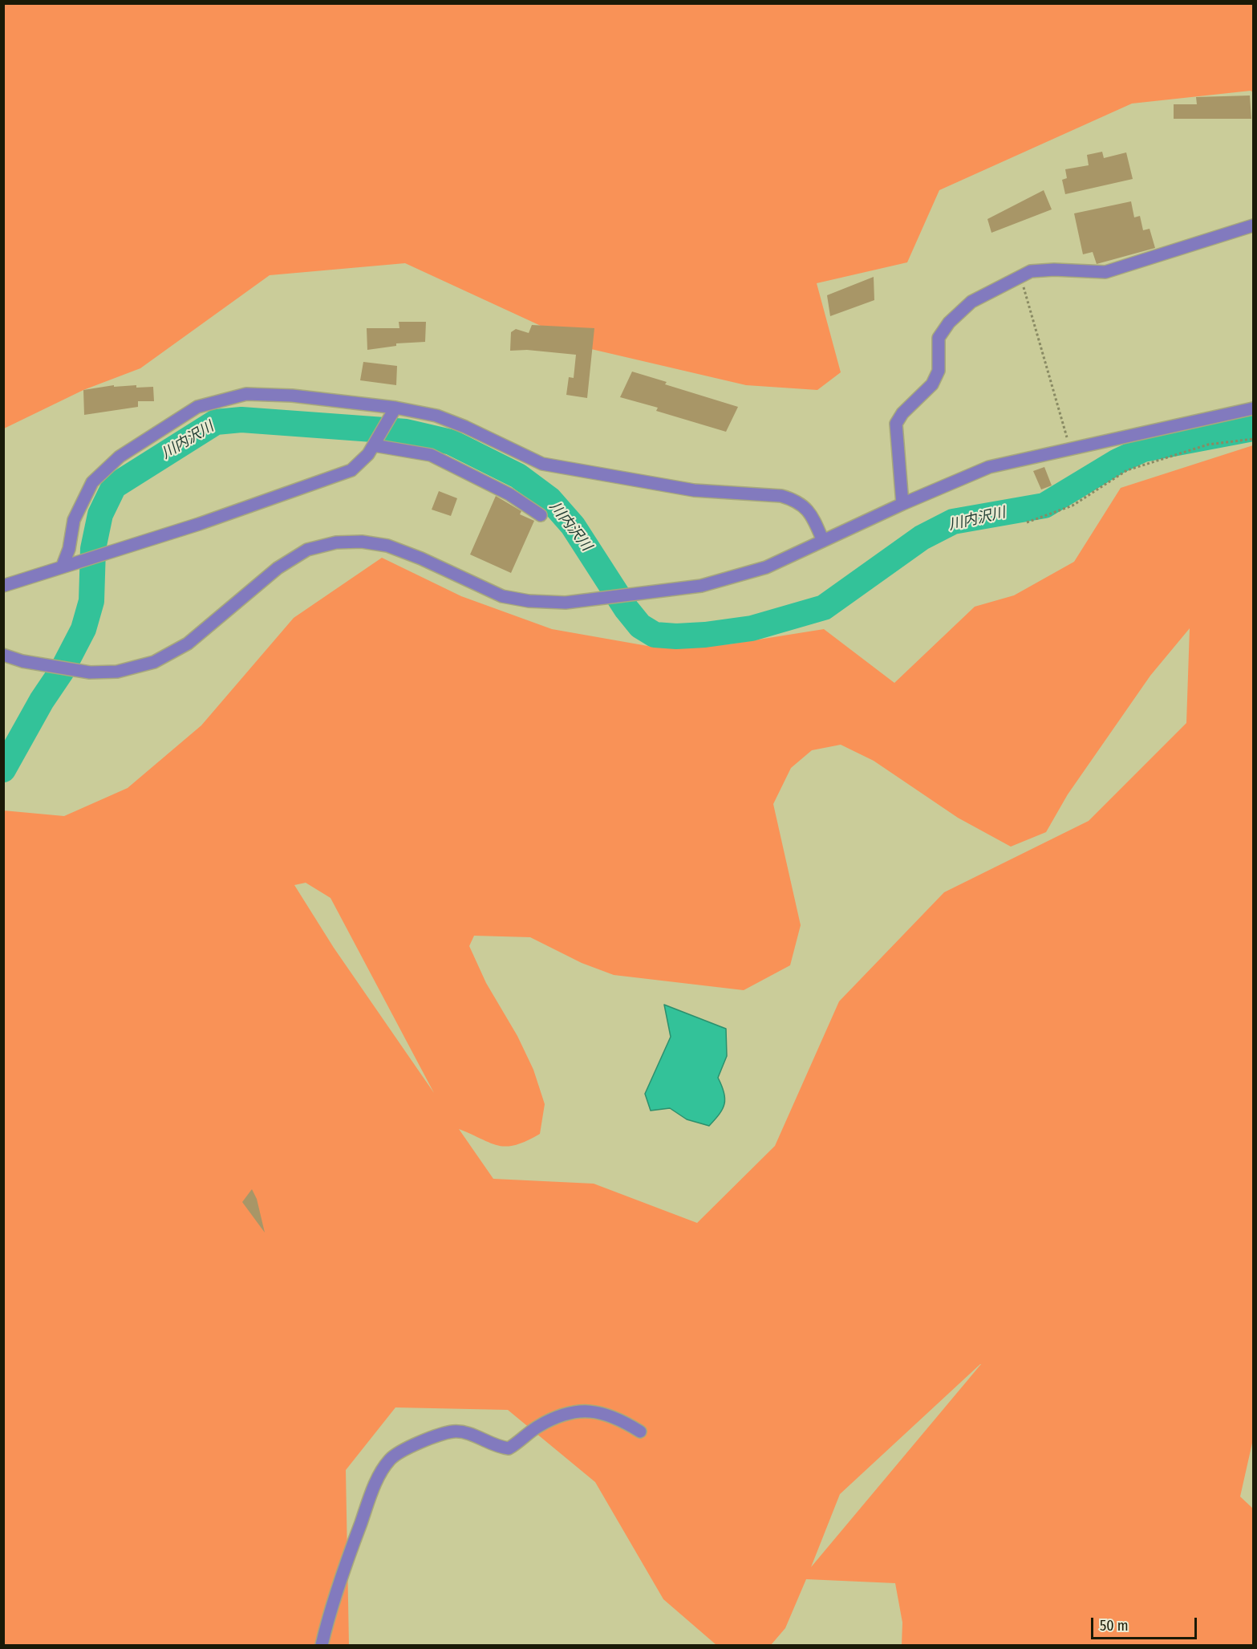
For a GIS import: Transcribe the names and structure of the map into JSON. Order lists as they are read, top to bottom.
{
  "water": ["川内沢川"],
  "scale_bar": "50 m"
}
